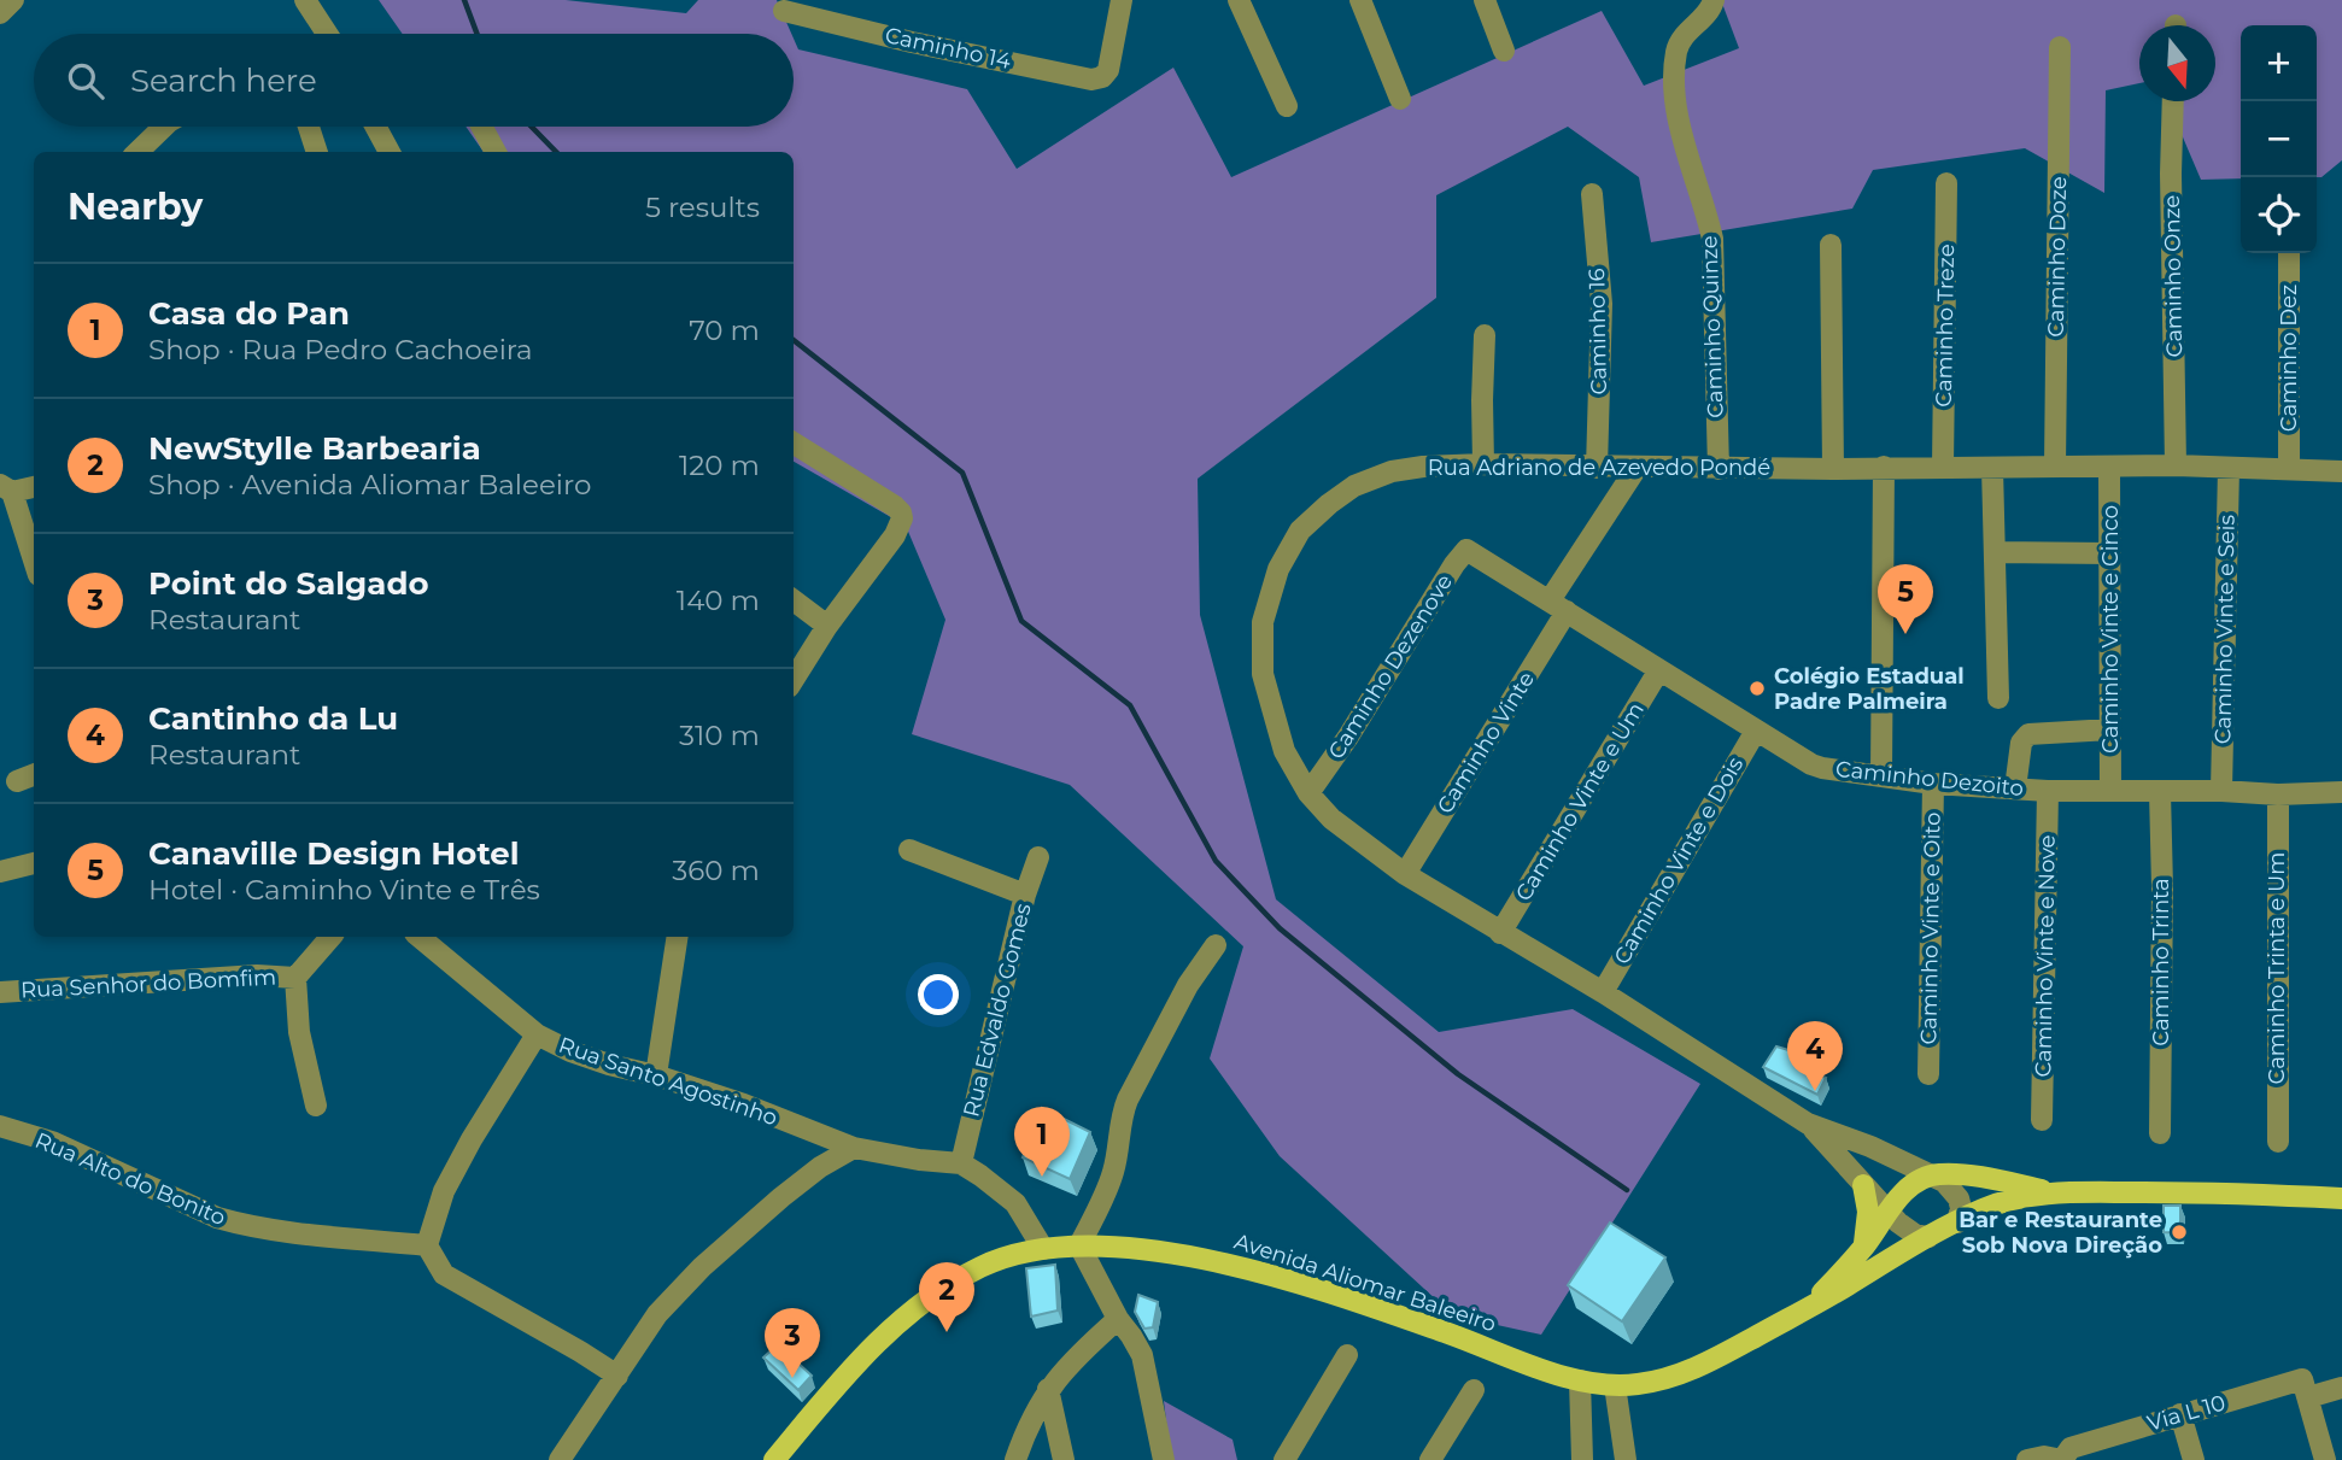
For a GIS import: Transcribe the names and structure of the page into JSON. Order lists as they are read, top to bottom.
{
  "streets": {
    "main road": ["Avenida Aliomar Baleeiro"],
    "street": [
      "Caminho 14",
      "Caminho Doze",
      "Caminho Onze",
      "Caminho Treze",
      "Caminho Quinze",
      "Caminho 16",
      "Caminho Dez",
      "Rua Adriano de Azevedo Pondé",
      "Caminho Vinte e Cinco",
      "Caminho Vinte e Seis",
      "Caminho Dezenove",
      "Caminho Vinte",
      "Caminho Dezoito",
      "Caminho Vinte e Um",
      "Caminho Vinte e Dois",
      "Caminho Vinte e Oito",
      "Caminho Vinte e Nove",
      "Caminho Trinta",
      "Caminho Trinta e Um",
      "Rua Senhor do Bomfim",
      "Rua Edvaldo Gomes",
      "Rua Santo Agostinho",
      "Rua Alto do Bonito",
      "Via L 10"
    ]
  },
  "crossings": [
    ["Caminho Doze", "Rua Adriano de Azevedo Pondé"],
    ["Caminho Onze", "Rua Adriano de Azevedo Pondé"],
    ["Caminho Treze", "Rua Adriano de Azevedo Pondé"],
    ["Caminho Quinze", "Rua Adriano de Azevedo Pondé"],
    ["Caminho 16", "Rua Adriano de Azevedo Pondé"],
    ["Caminho Dez", "Rua Adriano de Azevedo Pondé"],
    ["Rua Adriano de Azevedo Pondé", "Caminho Vinte e Cinco"],
    ["Rua Adriano de Azevedo Pondé", "Caminho Vinte e Seis"],
    ["Rua Adriano de Azevedo Pondé", "Caminho Dezenove"],
    ["Rua Adriano de Azevedo Pondé", "Caminho Vinte"],
    ["Rua Adriano de Azevedo Pondé", "Caminho Vinte e Um"],
    ["Rua Adriano de Azevedo Pondé", "Caminho Vinte e Dois"],
    ["Rua Adriano de Azevedo Pondé", "Avenida Aliomar Baleeiro"],
    ["Caminho Vinte e Cinco", "Caminho Dezoito"],
    ["Caminho Vinte e Seis", "Caminho Dezoito"],
    ["Caminho Dezenove", "Caminho Dezoito"],
    ["Caminho Vinte", "Caminho Dezoito"],
    ["Caminho Dezoito", "Caminho Vinte e Um"],
    ["Caminho Dezoito", "Caminho Vinte e Dois"],
    ["Caminho Dezoito", "Caminho Vinte e Oito"],
    ["Caminho Dezoito", "Caminho Vinte e Nove"],
    ["Caminho Dezoito", "Caminho Trinta"],
    ["Caminho Dezoito", "Caminho Trinta e Um"],
    ["Rua Edvaldo Gomes", "Rua Santo Agostinho"]
  ],
  "places": ["Colégio Estadual Padre Palmeira", "Bar e Restaurante Sob Nova Direção"],
  "north": "bottom",
  "page": {
    "map_buttons": ["+", "−"],
    "search": "Search here",
    "heading": ["Nearby", "5 results"],
    "list": [
      {
        "mark": "1",
        "name": "Casa do Pan",
        "note": "Shop · Rua Pedro Cachoeira",
        "value": "70 m"
      },
      {
        "mark": "2",
        "name": "NewStylle Barbearia",
        "note": "Shop · Avenida Aliomar Baleeiro",
        "value": "120 m"
      },
      {
        "mark": "3",
        "name": "Point do Salgado",
        "note": "Restaurant",
        "value": "140 m"
      },
      {
        "mark": "4",
        "name": "Cantinho da Lu",
        "note": "Restaurant",
        "value": "310 m"
      },
      {
        "mark": "5",
        "name": "Canaville Design Hotel",
        "note": "Hotel · Caminho Vinte e Três",
        "value": "360 m"
      }
    ],
    "pins": [
      "5",
      "4",
      "1",
      "2",
      "3"
    ]
  }
}
